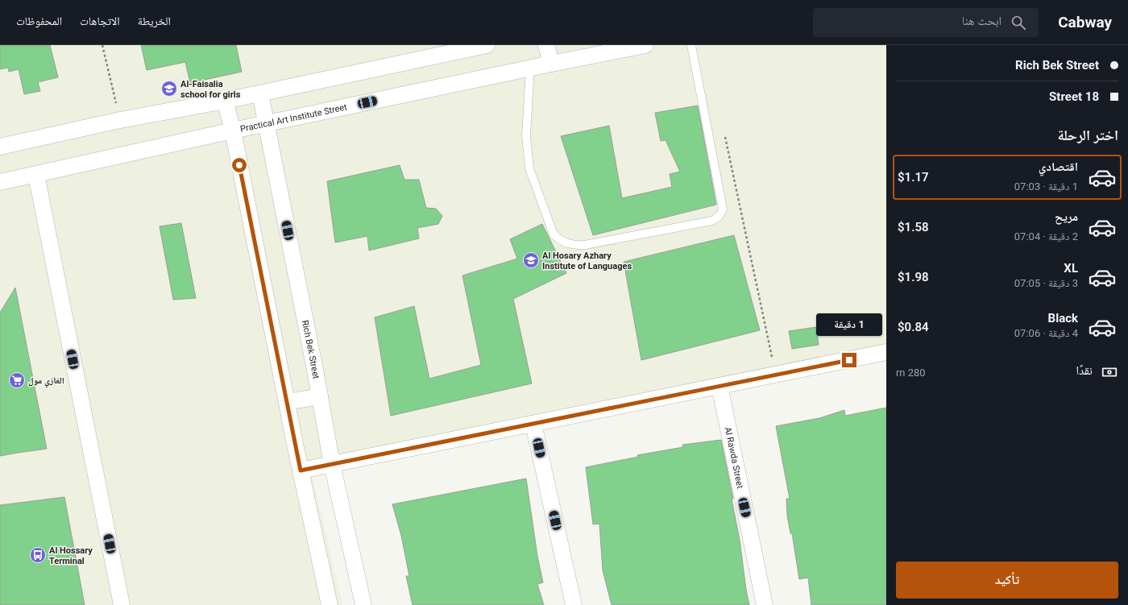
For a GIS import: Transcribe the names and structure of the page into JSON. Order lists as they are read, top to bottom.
{
  "streets": {
    "street": ["Practical Art Institute Street", "Rich Bek Street", "Al Rawda Street"]
  },
  "crossings": [
    ["Practical Art Institute Street", "Rich Bek Street"]
  ],
  "places": {
    "school or university": ["Al-Faisalia school for girls", "Al Hosary Azhary Institute of Languages"],
    "supermarket": ["الغازي مول"],
    "bus stop": ["Al Hossary Terminal"]
  },
  "page": {
    "header": "Cabway",
    "search": "ابحث هنا",
    "nav": ["الخريطة", "الاتجاهات", "المحفوظات"],
    "banner": ["Rich Bek Street", "Street 18"],
    "heading": "اختر الرحلة",
    "list": [
      {
        "name": "اقتصادي",
        "note": "1 دقيقة · 07:03",
        "value": "$1.17"
      },
      {
        "name": "مريح",
        "note": "2 دقيقة · 07:04",
        "value": "$1.58"
      },
      {
        "name": "XL",
        "note": "3 دقيقة · 07:05",
        "value": "$1.98"
      },
      {
        "name": "Black",
        "note": "4 دقيقة · 07:06",
        "value": "$0.84"
      }
    ],
    "bubble": "1 دقيقة",
    "pay": ["نقدًا", "280 m"],
    "buttons": "تأكيد"
  }
}
